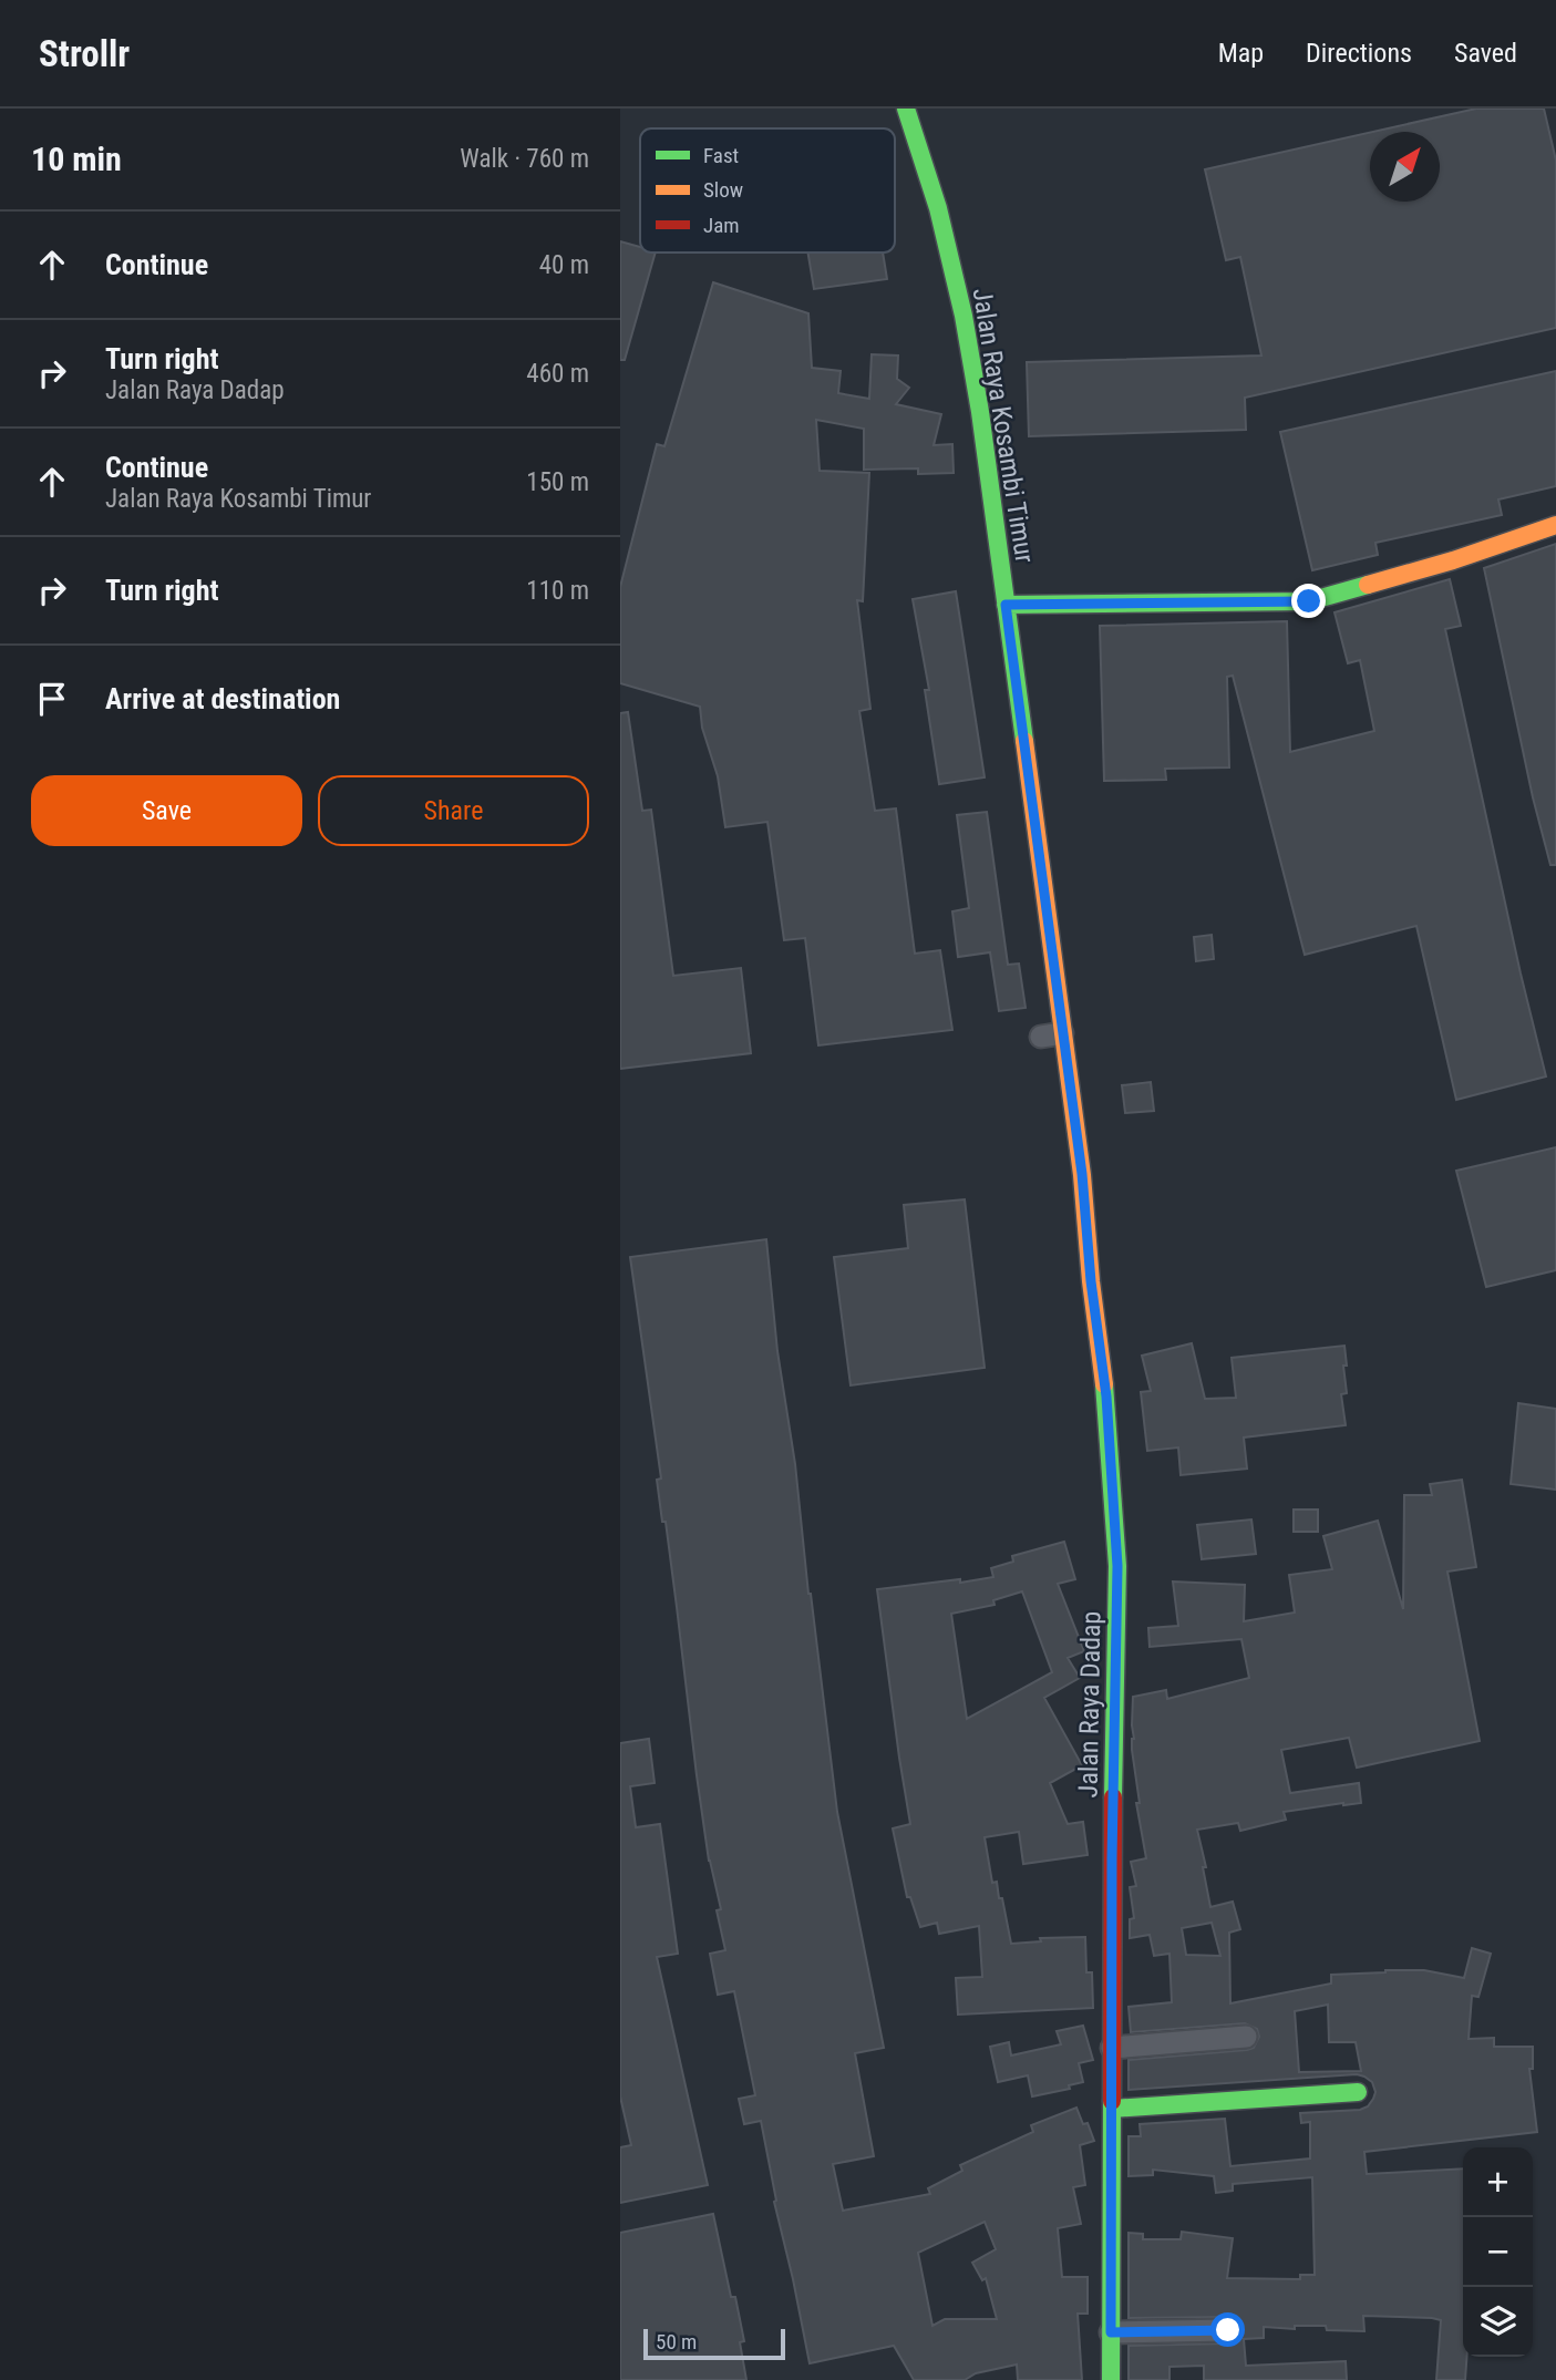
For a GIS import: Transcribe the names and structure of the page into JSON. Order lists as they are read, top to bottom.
{
  "streets": {
    "main road": ["Jalan Raya Kosambi Timur", "Jalan Raya Dadap"]
  },
  "crossings": [
    ["Jalan Raya Kosambi Timur", "Jalan Raya Dadap"]
  ],
  "legend": ["Fast", "Slow", "Jam"],
  "scale_bar": "50 m",
  "north": "top right",
  "page": {
    "header": "Strollr",
    "nav": ["Map", "Directions", "Saved"],
    "heading": ["10 min", "Walk · 760 m"],
    "list": [
      ["Continue", "40 m"],
      ["Turn right", "Jalan Raya Dadap", "460 m"],
      ["Continue", "Jalan Raya Kosambi Timur", "150 m"],
      ["Turn right", "110 m"],
      "Arrive at destination"
    ],
    "buttons": ["Save", "Share"],
    "map_buttons": ["+", "−"],
    "scale": "50 m"
  }
}
